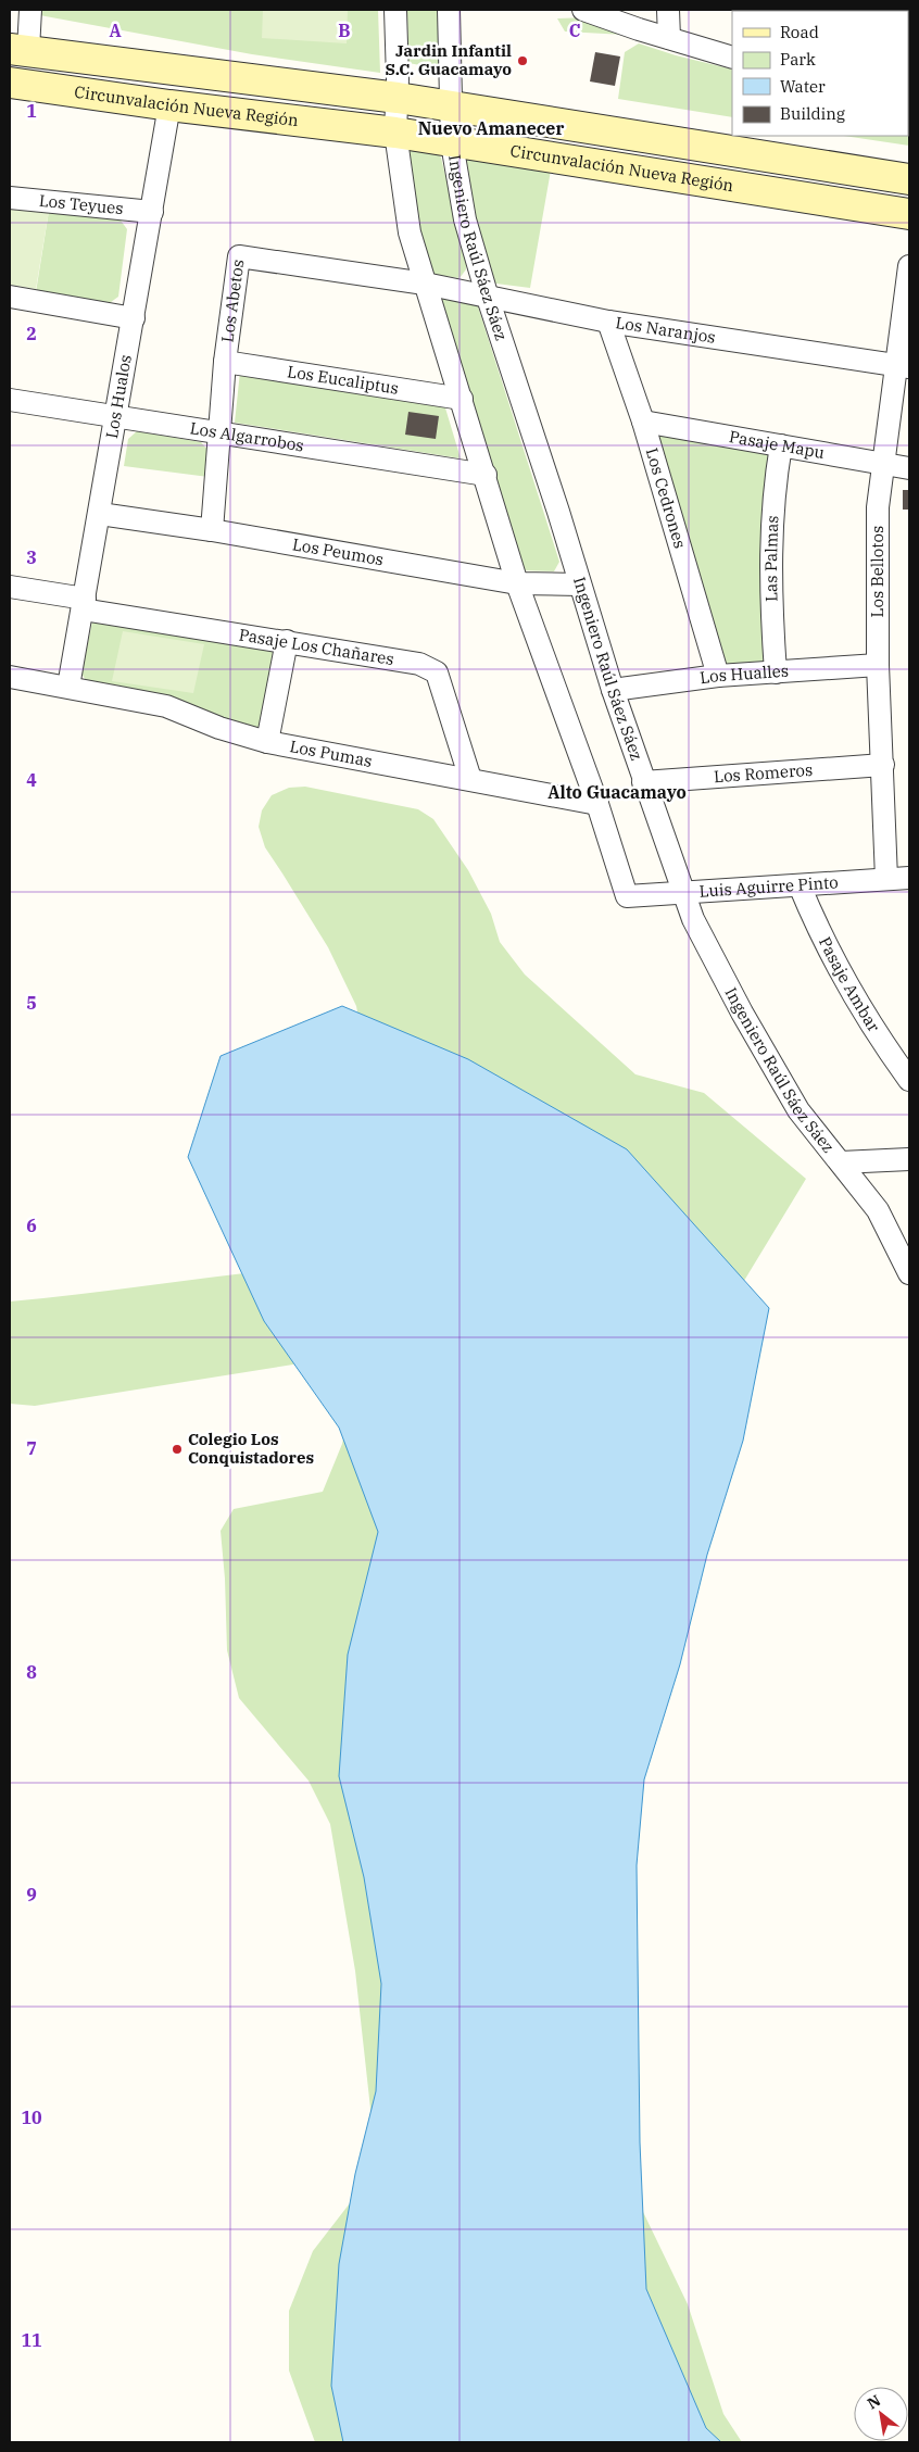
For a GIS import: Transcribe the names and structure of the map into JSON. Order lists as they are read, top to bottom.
{
  "streets": {
    "main road": ["Circunvalación Nueva Región"],
    "street": [
      "Los Teyues",
      "Ingeniero Raúl Sáez Sáez",
      "Los Abetos",
      "Los Naranjos",
      "Los Eucaliptus",
      "Los Hualos",
      "Los Algarrobos",
      "Pasaje Mapu",
      "Los Cedrones",
      "Los Peumos",
      "Las Palmas",
      "Los Bellotos",
      "Pasaje Los Chañares",
      "Los Hualles",
      "Los Pumas",
      "Los Romeros",
      "Luis Aguirre Pinto",
      "Pasaje Ambar"
    ]
  },
  "crossings": [
    ["Circunvalación Nueva Región", "Ingeniero Raúl Sáez Sáez"],
    ["Circunvalación Nueva Región", "Los Hualos"],
    ["Los Teyues", "Los Hualos"],
    ["Ingeniero Raúl Sáez Sáez", "Los Naranjos"],
    ["Ingeniero Raúl Sáez Sáez", "Los Peumos"],
    ["Ingeniero Raúl Sáez Sáez", "Los Hualles"],
    ["Ingeniero Raúl Sáez Sáez", "Los Romeros"],
    ["Ingeniero Raúl Sáez Sáez", "Luis Aguirre Pinto"],
    ["Los Abetos", "Los Naranjos"],
    ["Los Abetos", "Los Eucaliptus"],
    ["Los Abetos", "Los Algarrobos"],
    ["Los Abetos", "Los Peumos"],
    ["Los Naranjos", "Los Cedrones"],
    ["Los Naranjos", "Los Bellotos"],
    ["Los Hualos", "Los Algarrobos"],
    ["Los Hualos", "Los Peumos"],
    ["Los Hualos", "Pasaje Los Chañares"],
    ["Los Hualos", "Los Pumas"],
    ["Pasaje Mapu", "Los Cedrones"],
    ["Pasaje Mapu", "Las Palmas"],
    ["Pasaje Mapu", "Los Bellotos"],
    ["Los Cedrones", "Los Hualles"],
    ["Las Palmas", "Los Hualles"],
    ["Los Bellotos", "Los Hualles"],
    ["Los Bellotos", "Los Romeros"],
    ["Los Bellotos", "Luis Aguirre Pinto"],
    ["Pasaje Los Chañares", "Los Pumas"],
    ["Los Pumas", "Luis Aguirre Pinto"],
    ["Luis Aguirre Pinto", "Pasaje Ambar"]
  ],
  "districts": ["Nuevo Amanecer", "Alto Guacamayo"],
  "places": ["Jardin Infantil S.C. Guacamayo", "Colegio Los Conquistadores"],
  "legend": [
    "Road",
    "Park",
    "Water",
    "Building"
  ],
  "north": "top left",
  "grid": {
    "columns": ["A", "B", "C"],
    "rows": [
      "1",
      "2",
      "3",
      "4",
      "5",
      "6",
      "7",
      "8",
      "9",
      "10",
      "11"
    ]
  }
}
